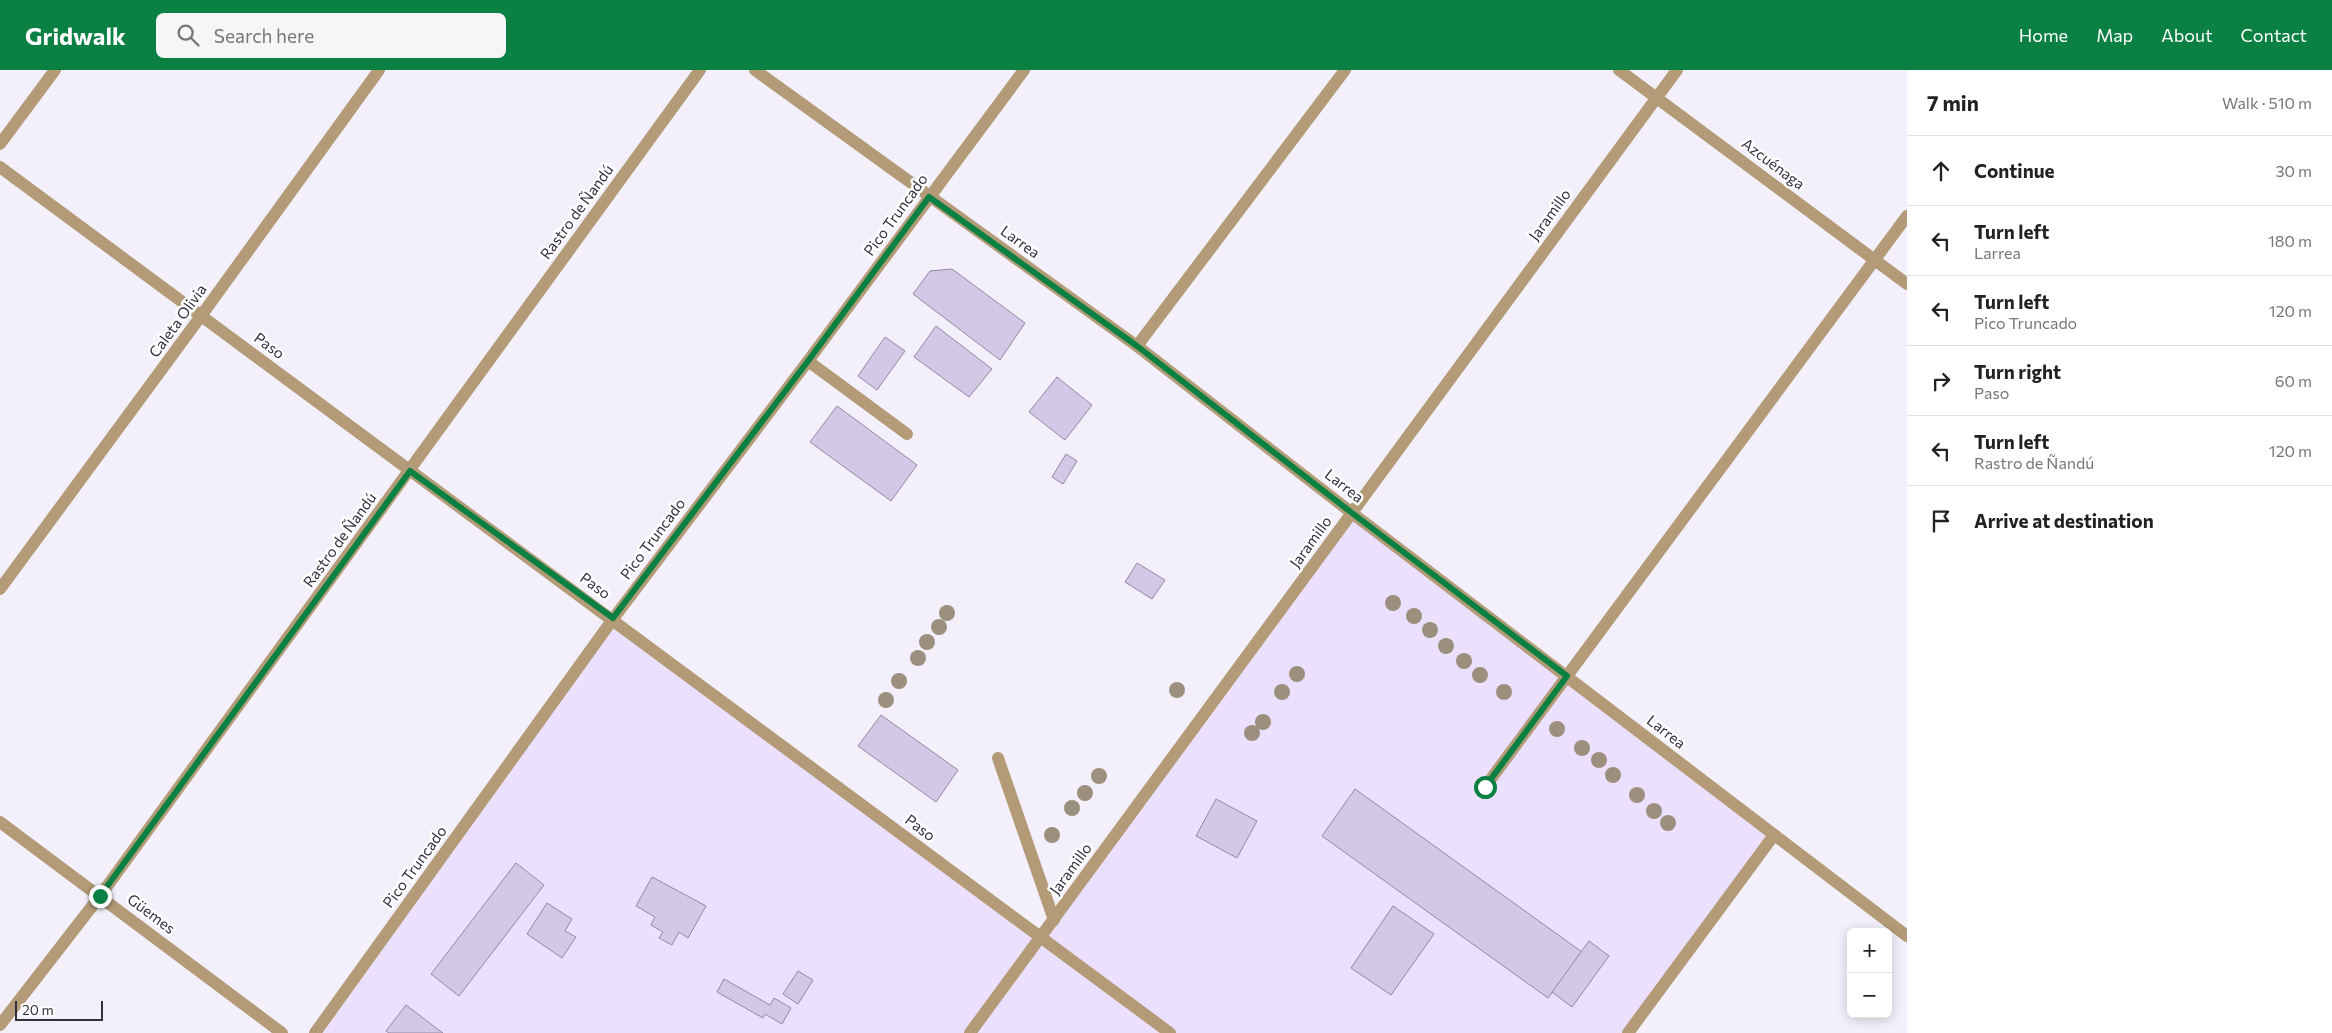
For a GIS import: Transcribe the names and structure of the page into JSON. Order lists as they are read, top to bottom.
{
  "streets": {
    "street": [
      "Azcuénaga",
      "Rastro de Ñandú",
      "Pico Truncado",
      "Jaramillo",
      "Larrea",
      "Caleta Olivia",
      "Paso",
      "Güemes"
    ]
  },
  "crossings": [
    ["Azcuénaga", "Jaramillo"],
    ["Rastro de Ñandú", "Paso"],
    ["Rastro de Ñandú", "Güemes"],
    ["Pico Truncado", "Larrea"],
    ["Pico Truncado", "Paso"],
    ["Jaramillo", "Larrea"],
    ["Jaramillo", "Paso"],
    ["Caleta Olivia", "Paso"]
  ],
  "scale_bar": "20 m",
  "page": {
    "header": "Gridwalk",
    "search": "Search here",
    "nav": [
      "Home",
      "Map",
      "About",
      "Contact"
    ],
    "heading": ["7 min", "Walk · 510 m"],
    "list": [
      ["Continue", "30 m"],
      ["Turn left", "Larrea", "180 m"],
      ["Turn left", "Pico Truncado", "120 m"],
      ["Turn right", "Paso", "60 m"],
      ["Turn left", "Rastro de Ñandú", "120 m"],
      "Arrive at destination"
    ],
    "map_buttons": ["+", "−"],
    "scale": "20 m"
  }
}
